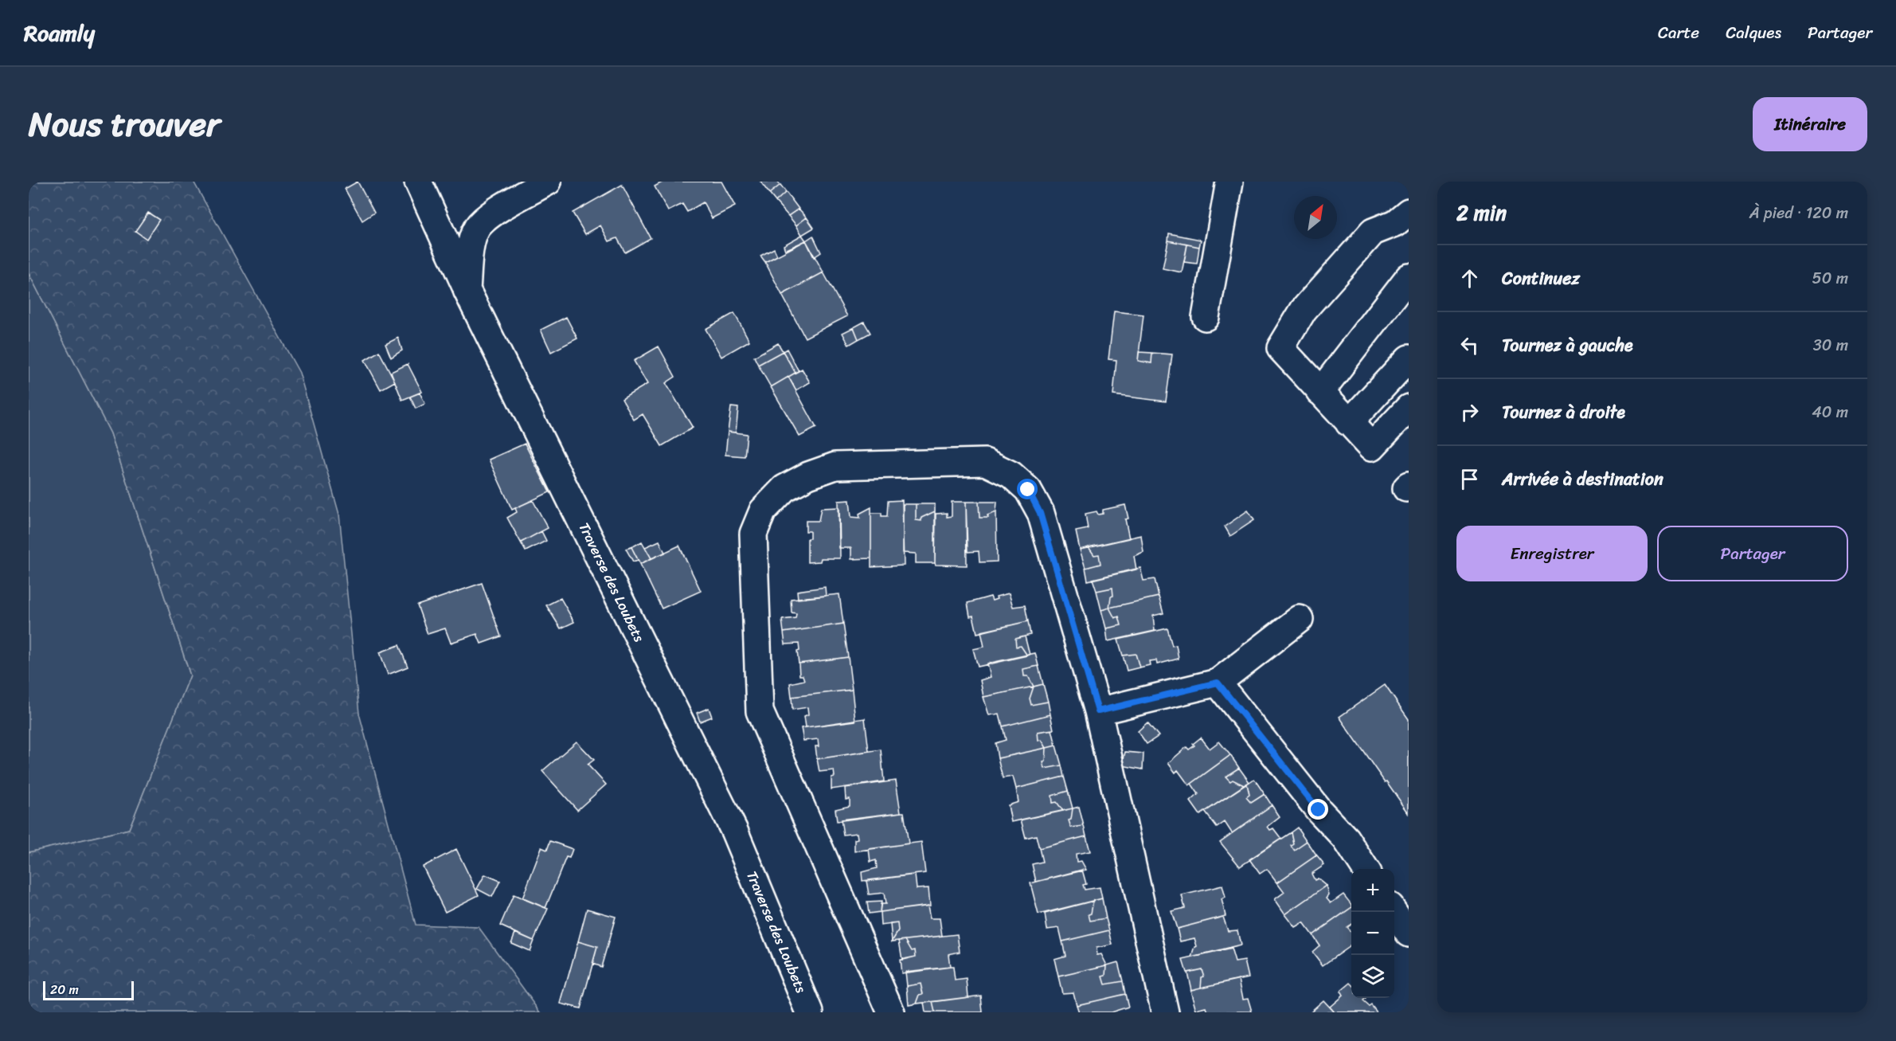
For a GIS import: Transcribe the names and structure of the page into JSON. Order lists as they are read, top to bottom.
{
  "streets": {
    "street": ["Traverse des Loubets"]
  },
  "scale_bar": "20 m",
  "north": "top right",
  "page": {
    "header": "Roamly",
    "nav": ["Carte", "Calques", "Partager"],
    "title": "Nous trouver",
    "buttons": [
      "Itinéraire",
      ["Enregistrer", "Partager"]
    ],
    "heading": ["2 min", "À pied · 120 m"],
    "list": [
      ["Continuez", "50 m"],
      ["Tournez à gauche", "30 m"],
      ["Tournez à droite", "40 m"],
      "Arrivée à destination"
    ],
    "map_buttons": ["+", "−"],
    "scale": "20 m"
  }
}
